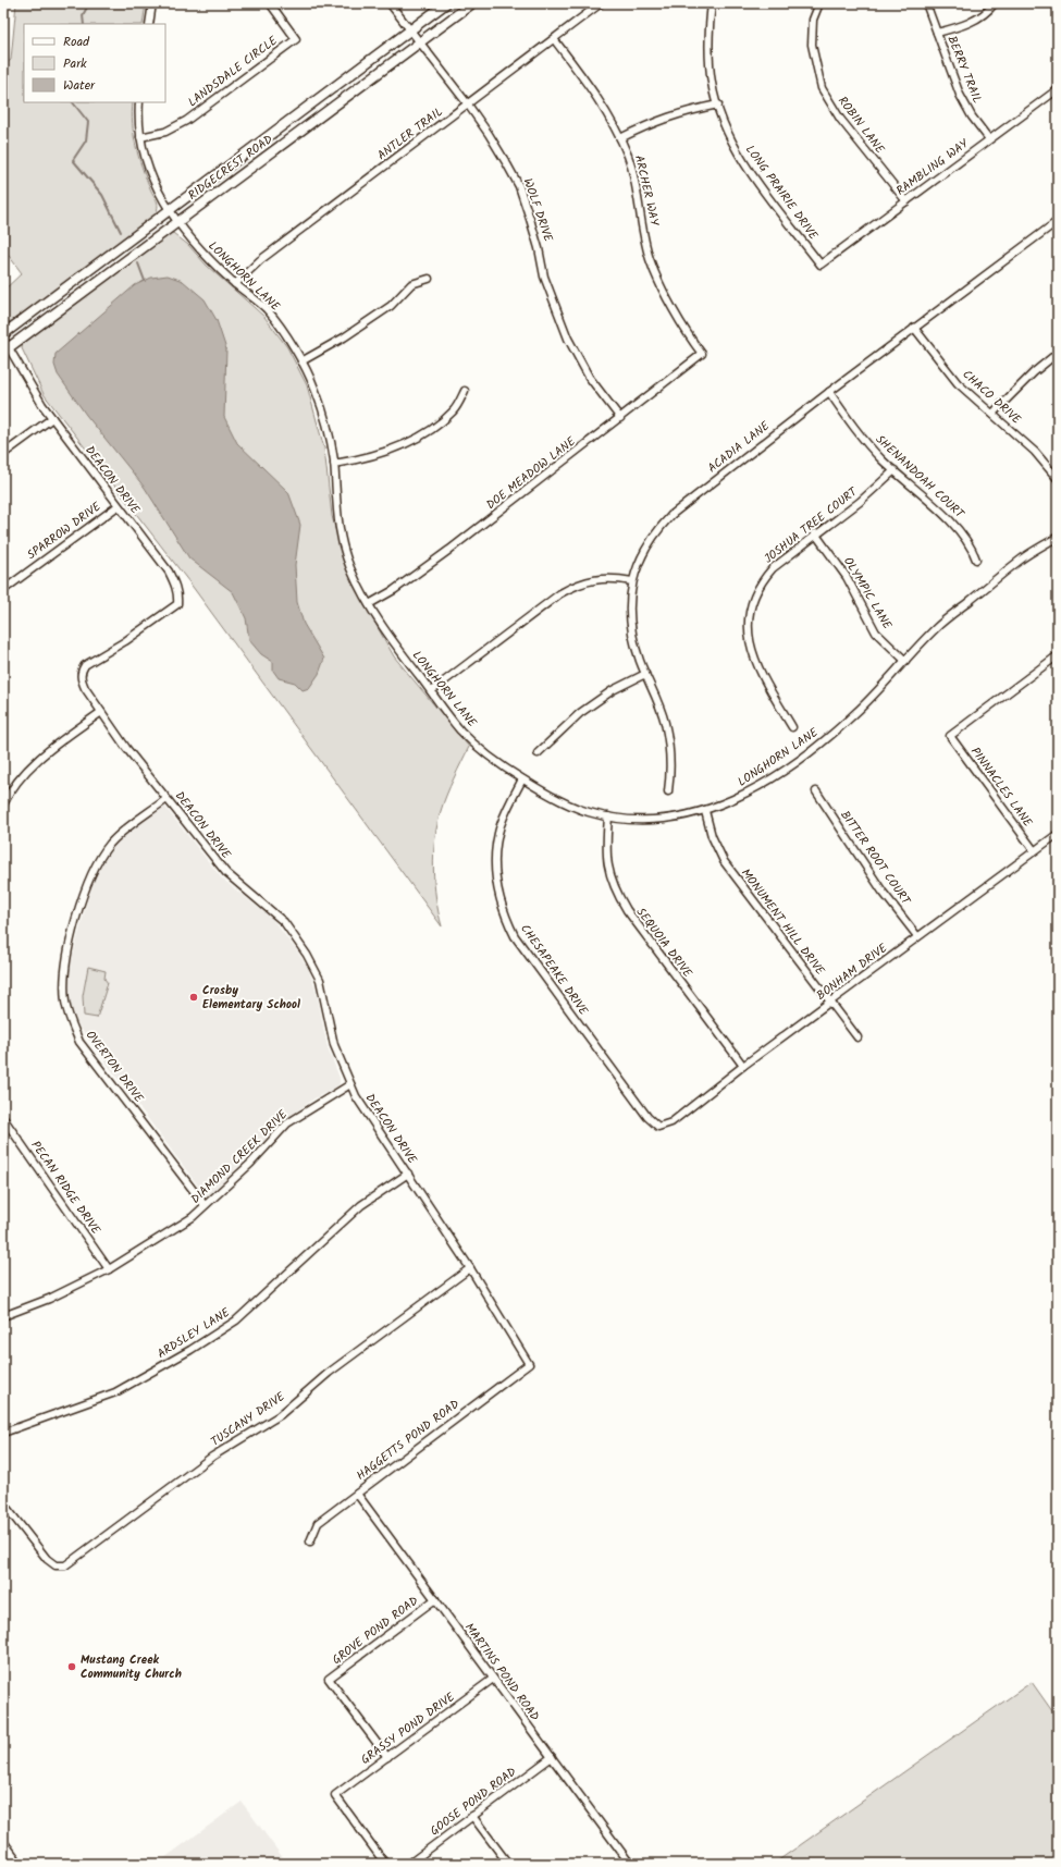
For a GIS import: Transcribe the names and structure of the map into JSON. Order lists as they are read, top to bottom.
{
  "streets": {
    "main road": ["RIDGECREST ROAD"],
    "street": [
      "BERRY TRAIL",
      "LANDSDALE CIRCLE",
      "ROBIN LANE",
      "ANTLER TRAIL",
      "RAMBLING WAY",
      "ARCHER WAY",
      "LONG PRAIRIE DRIVE",
      "WOLF DRIVE",
      "LONGHORN LANE",
      "CHACO DRIVE",
      "ACADIA LANE",
      "DOE MEADOW LANE",
      "SHENANDOAH COURT",
      "DEACON DRIVE",
      "JOSHUA TREE COURT",
      "SPARROW DRIVE",
      "OLYMPIC LANE",
      "PINNACLES LANE",
      "BITTER ROOT COURT",
      "MONUMENT HILL DRIVE",
      "SEQUOIA DRIVE",
      "CHESAPEAKE DRIVE",
      "BONHAM DRIVE",
      "OVERTON DRIVE",
      "DIAMOND CREEK DRIVE",
      "PECAN RIDGE DRIVE",
      "ARDSLEY LANE",
      "TUSCANY DRIVE",
      "HAGGETTS POND ROAD",
      "GROVE POND ROAD",
      "MARTINS POND ROAD",
      "GRASSY POND DRIVE",
      "GOOSE POND ROAD"
    ]
  },
  "crossings": [
    ["BERRY TRAIL", "RAMBLING WAY"],
    ["LANDSDALE CIRCLE", "LONGHORN LANE"],
    ["ROBIN LANE", "RAMBLING WAY"],
    ["ANTLER TRAIL", "ARCHER WAY"],
    ["ANTLER TRAIL", "WOLF DRIVE"],
    ["ANTLER TRAIL", "LONGHORN LANE"],
    ["RIDGECREST ROAD", "WOLF DRIVE"],
    ["RIDGECREST ROAD", "LONGHORN LANE"],
    ["RIDGECREST ROAD", "DEACON DRIVE"],
    ["RAMBLING WAY", "LONG PRAIRIE DRIVE"],
    ["ARCHER WAY", "DOE MEADOW LANE"],
    ["WOLF DRIVE", "DOE MEADOW LANE"],
    ["LONGHORN LANE", "DOE MEADOW LANE"],
    ["LONGHORN LANE", "OLYMPIC LANE"],
    ["LONGHORN LANE", "MONUMENT HILL DRIVE"],
    ["LONGHORN LANE", "SEQUOIA DRIVE"],
    ["LONGHORN LANE", "CHESAPEAKE DRIVE"],
    ["CHACO DRIVE", "ACADIA LANE"],
    ["ACADIA LANE", "SHENANDOAH COURT"],
    ["SHENANDOAH COURT", "JOSHUA TREE COURT"],
    ["DEACON DRIVE", "SPARROW DRIVE"],
    ["DEACON DRIVE", "OVERTON DRIVE"],
    ["DEACON DRIVE", "DIAMOND CREEK DRIVE"],
    ["DEACON DRIVE", "ARDSLEY LANE"],
    ["DEACON DRIVE", "TUSCANY DRIVE"],
    ["DEACON DRIVE", "HAGGETTS POND ROAD"],
    ["JOSHUA TREE COURT", "OLYMPIC LANE"],
    ["PINNACLES LANE", "BONHAM DRIVE"],
    ["BITTER ROOT COURT", "BONHAM DRIVE"],
    ["MONUMENT HILL DRIVE", "BONHAM DRIVE"],
    ["SEQUOIA DRIVE", "BONHAM DRIVE"],
    ["CHESAPEAKE DRIVE", "BONHAM DRIVE"],
    ["OVERTON DRIVE", "DIAMOND CREEK DRIVE"],
    ["DIAMOND CREEK DRIVE", "PECAN RIDGE DRIVE"],
    ["HAGGETTS POND ROAD", "MARTINS POND ROAD"],
    ["GROVE POND ROAD", "MARTINS POND ROAD"],
    ["GROVE POND ROAD", "GRASSY POND DRIVE"],
    ["MARTINS POND ROAD", "GRASSY POND DRIVE"],
    ["MARTINS POND ROAD", "GOOSE POND ROAD"]
  ],
  "places": ["Crosby Elementary School", "Mustang Creek Community Church"],
  "legend": ["Road", "Park", "Water"]
}
